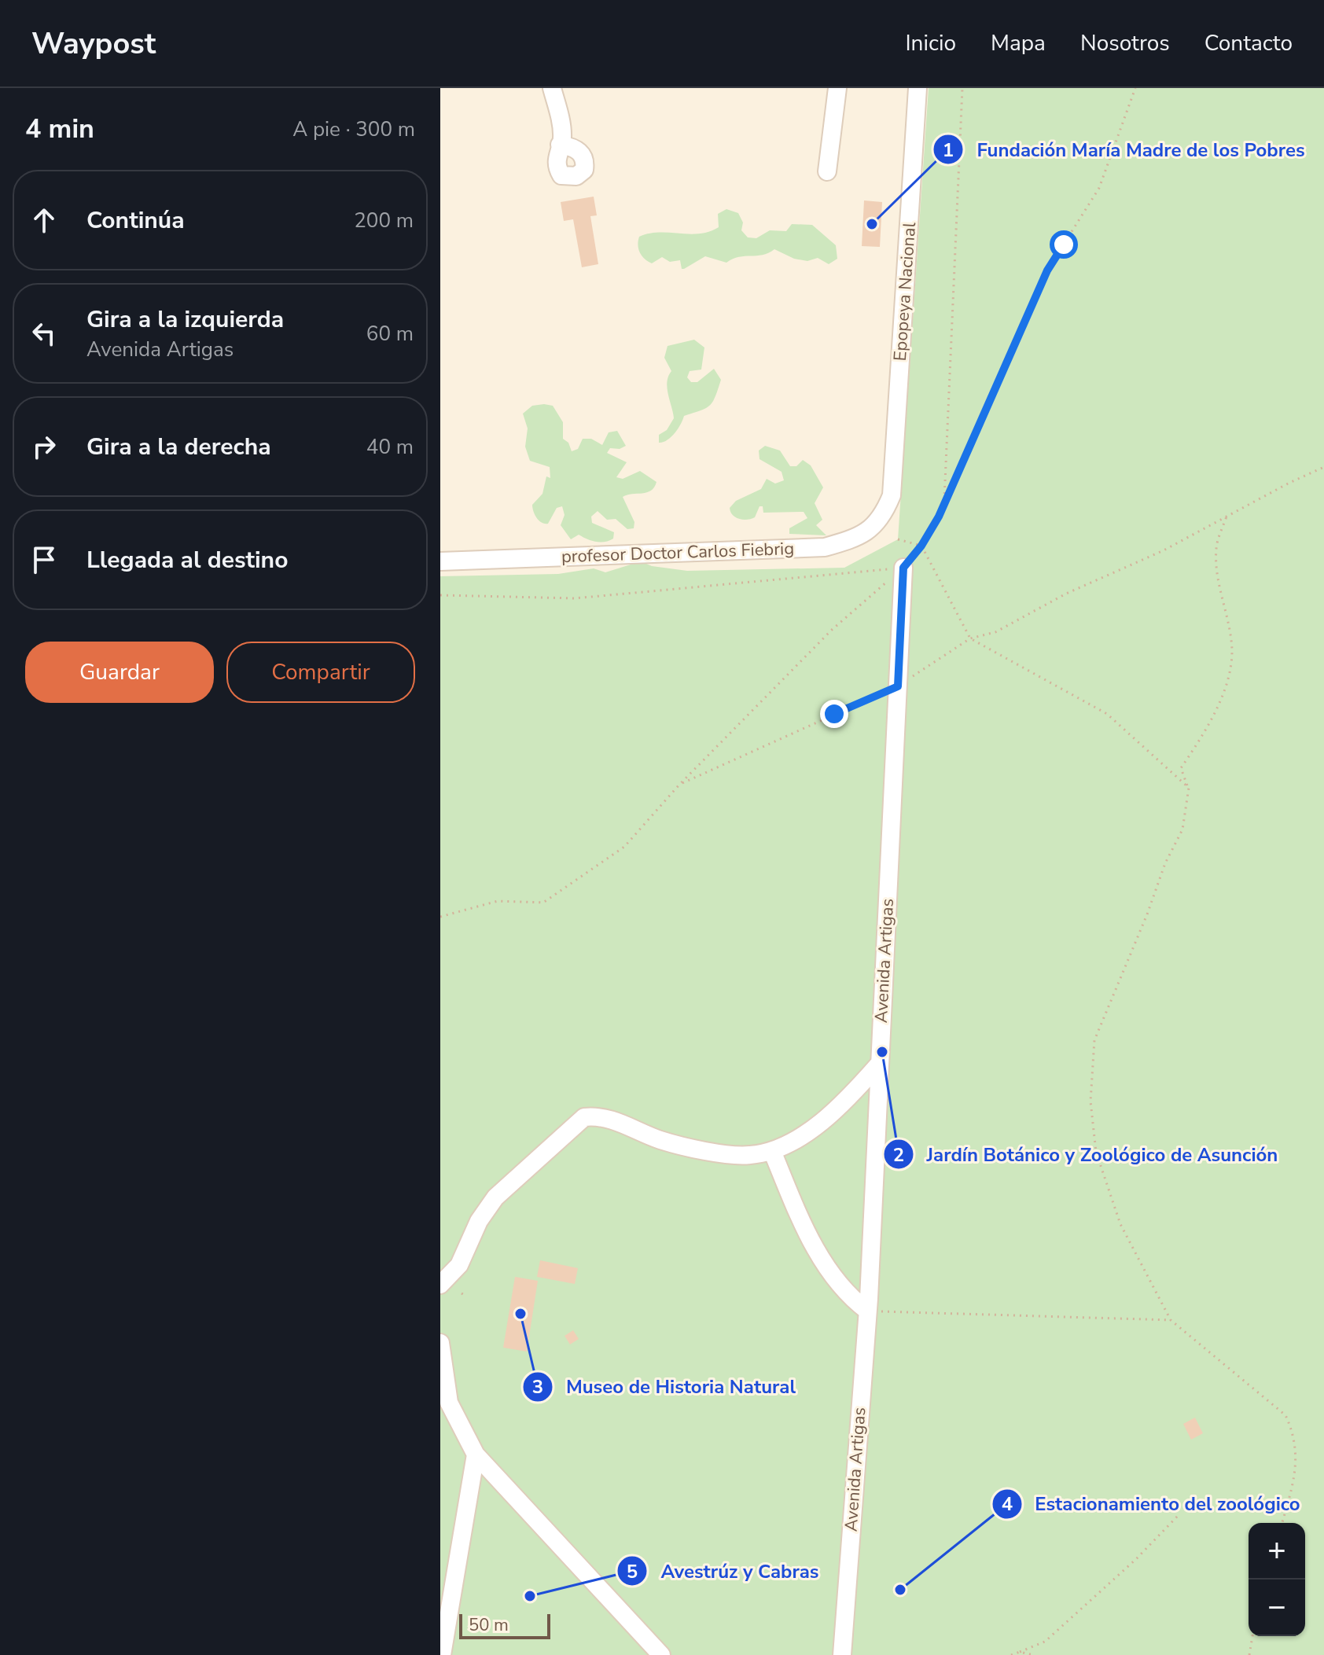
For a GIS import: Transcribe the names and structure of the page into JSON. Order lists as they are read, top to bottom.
{
  "streets": {
    "street": ["Epopeya Nacional", "profesor Doctor Carlos Fiebrig", "Avenida Artigas"]
  },
  "crossings": [
    ["Epopeya Nacional", "profesor Doctor Carlos Fiebrig"]
  ],
  "places": [
    "Fundación María Madre de los Pobres",
    "Jardín Botánico y Zoológico de Asunción",
    "Museo de Historia Natural",
    "Estacionamiento del zoológico",
    "Avestrúz y Cabras"
  ],
  "scale_bar": "50 m",
  "page": {
    "header": "Waypost",
    "nav": [
      "Inicio",
      "Mapa",
      "Nosotros",
      "Contacto"
    ],
    "heading": ["4 min", "A pie · 300 m"],
    "list": [
      ["Continúa", "200 m"],
      ["Gira a la izquierda", "Avenida Artigas", "60 m"],
      ["Gira a la derecha", "40 m"],
      "Llegada al destino"
    ],
    "buttons": ["Guardar", "Compartir"],
    "map_buttons": ["+", "−"],
    "scale": "50 m"
  }
}
